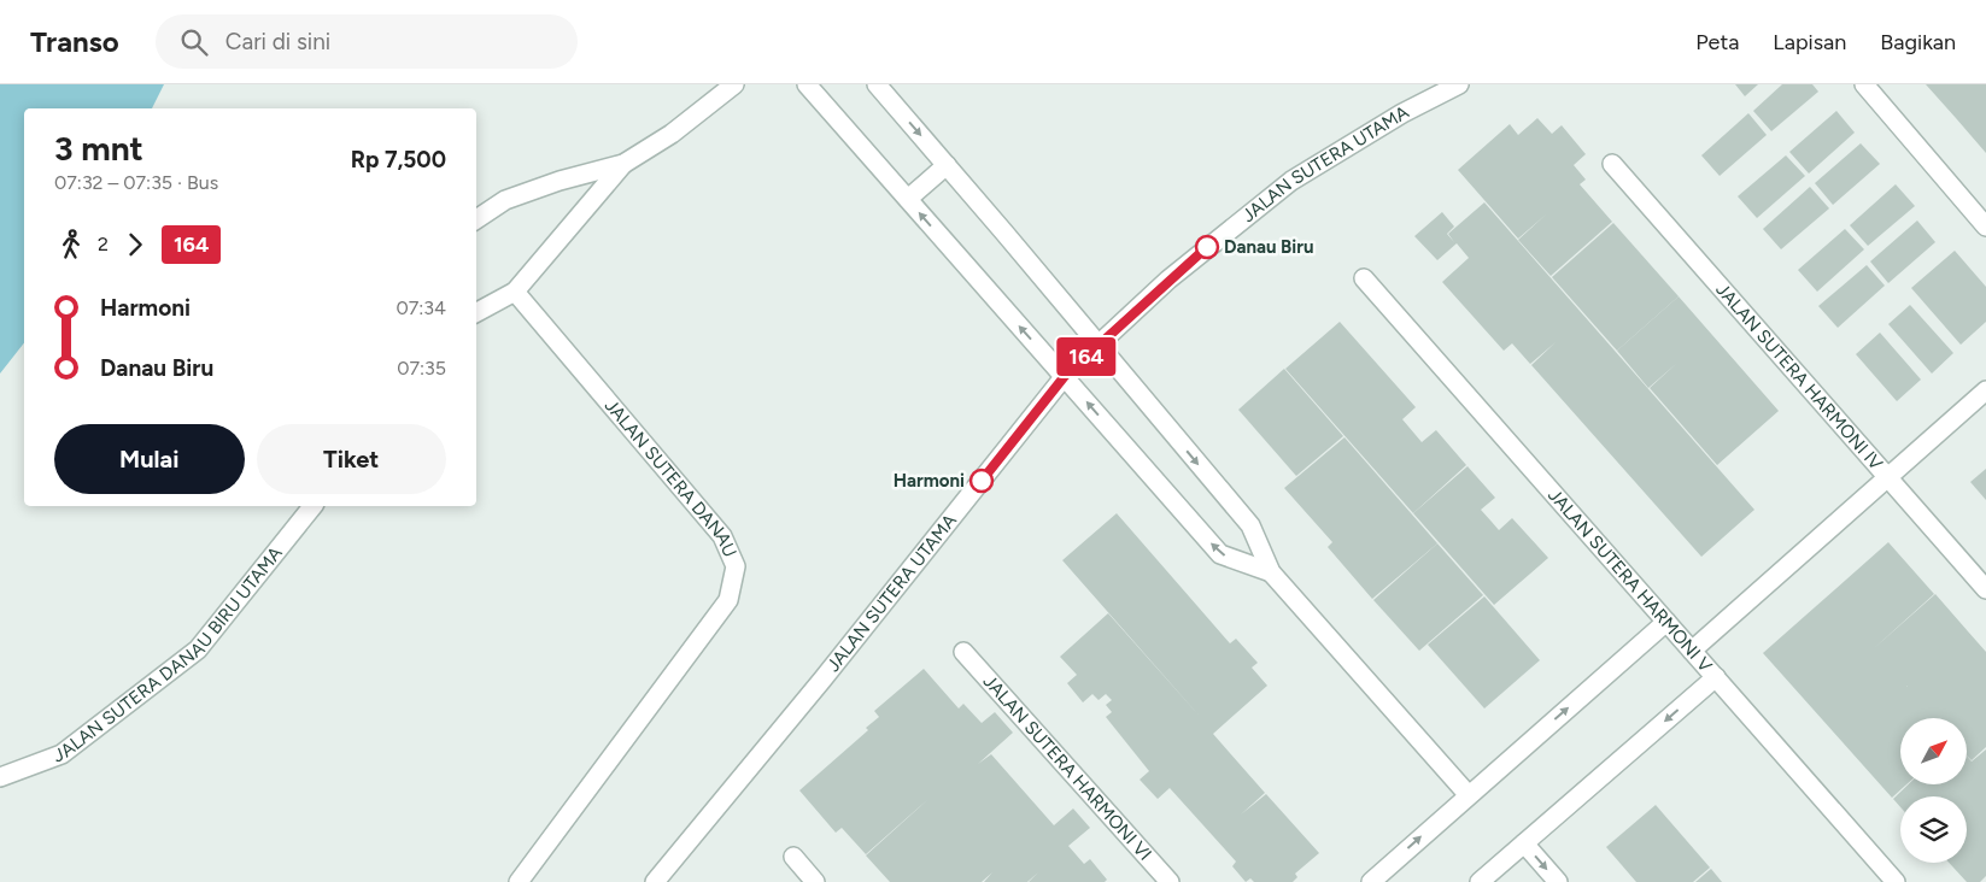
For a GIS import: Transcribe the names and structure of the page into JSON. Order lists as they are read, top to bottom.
{
  "streets": {
    "street": [
      "JALAN SUTERA UTAMA",
      "JALAN SUTERA HARMONI IV",
      "JALAN SUTERA DANAU",
      "JALAN SUTERA HARMONI V",
      "JALAN SUTERA DANAU BIRU UTAMA",
      "JALAN SUTERA HARMONI VI"
    ]
  },
  "places": ["Danau Biru", "Harmoni"],
  "lines": ["bus line 164"],
  "north": "top right",
  "page": {
    "header": "Transo",
    "search": "Cari di sini",
    "nav": ["Peta", "Lapisan", "Bagikan"],
    "on_map": "164",
    "heading": ["3 mnt", "07:32 – 07:35 · Bus", "Rp 7,500"],
    "legs": ["2", "164"],
    "list": [
      {
        "name": "Harmoni",
        "value": "07:34"
      },
      {
        "name": "Danau Biru",
        "value": "07:35"
      }
    ],
    "buttons": ["Mulai", "Tiket"]
  }
}
